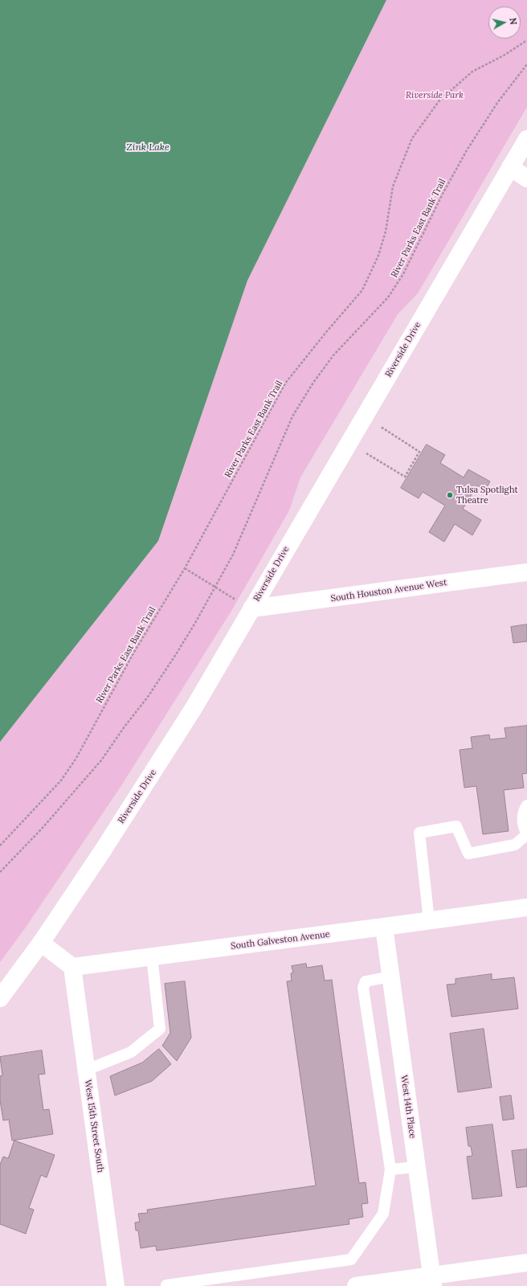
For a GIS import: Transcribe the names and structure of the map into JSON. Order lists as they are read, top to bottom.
{
  "streets": {
    "street": [
      "Riverside Drive",
      "South Houston Avenue West",
      "South Galveston Avenue",
      "West 14th Place",
      "West 15th Street South"
    ],
    "path": ["River Parks East Bank Trail"]
  },
  "crossings": [
    ["Riverside Drive", "South Houston Avenue West"],
    ["South Galveston Avenue", "West 14th Place"],
    ["South Galveston Avenue", "West 15th Street South"]
  ],
  "water": ["Zink Lake"],
  "parks": ["Riverside Park"],
  "places": ["Tulsa Spotlight Theatre"],
  "north": "right"
}
